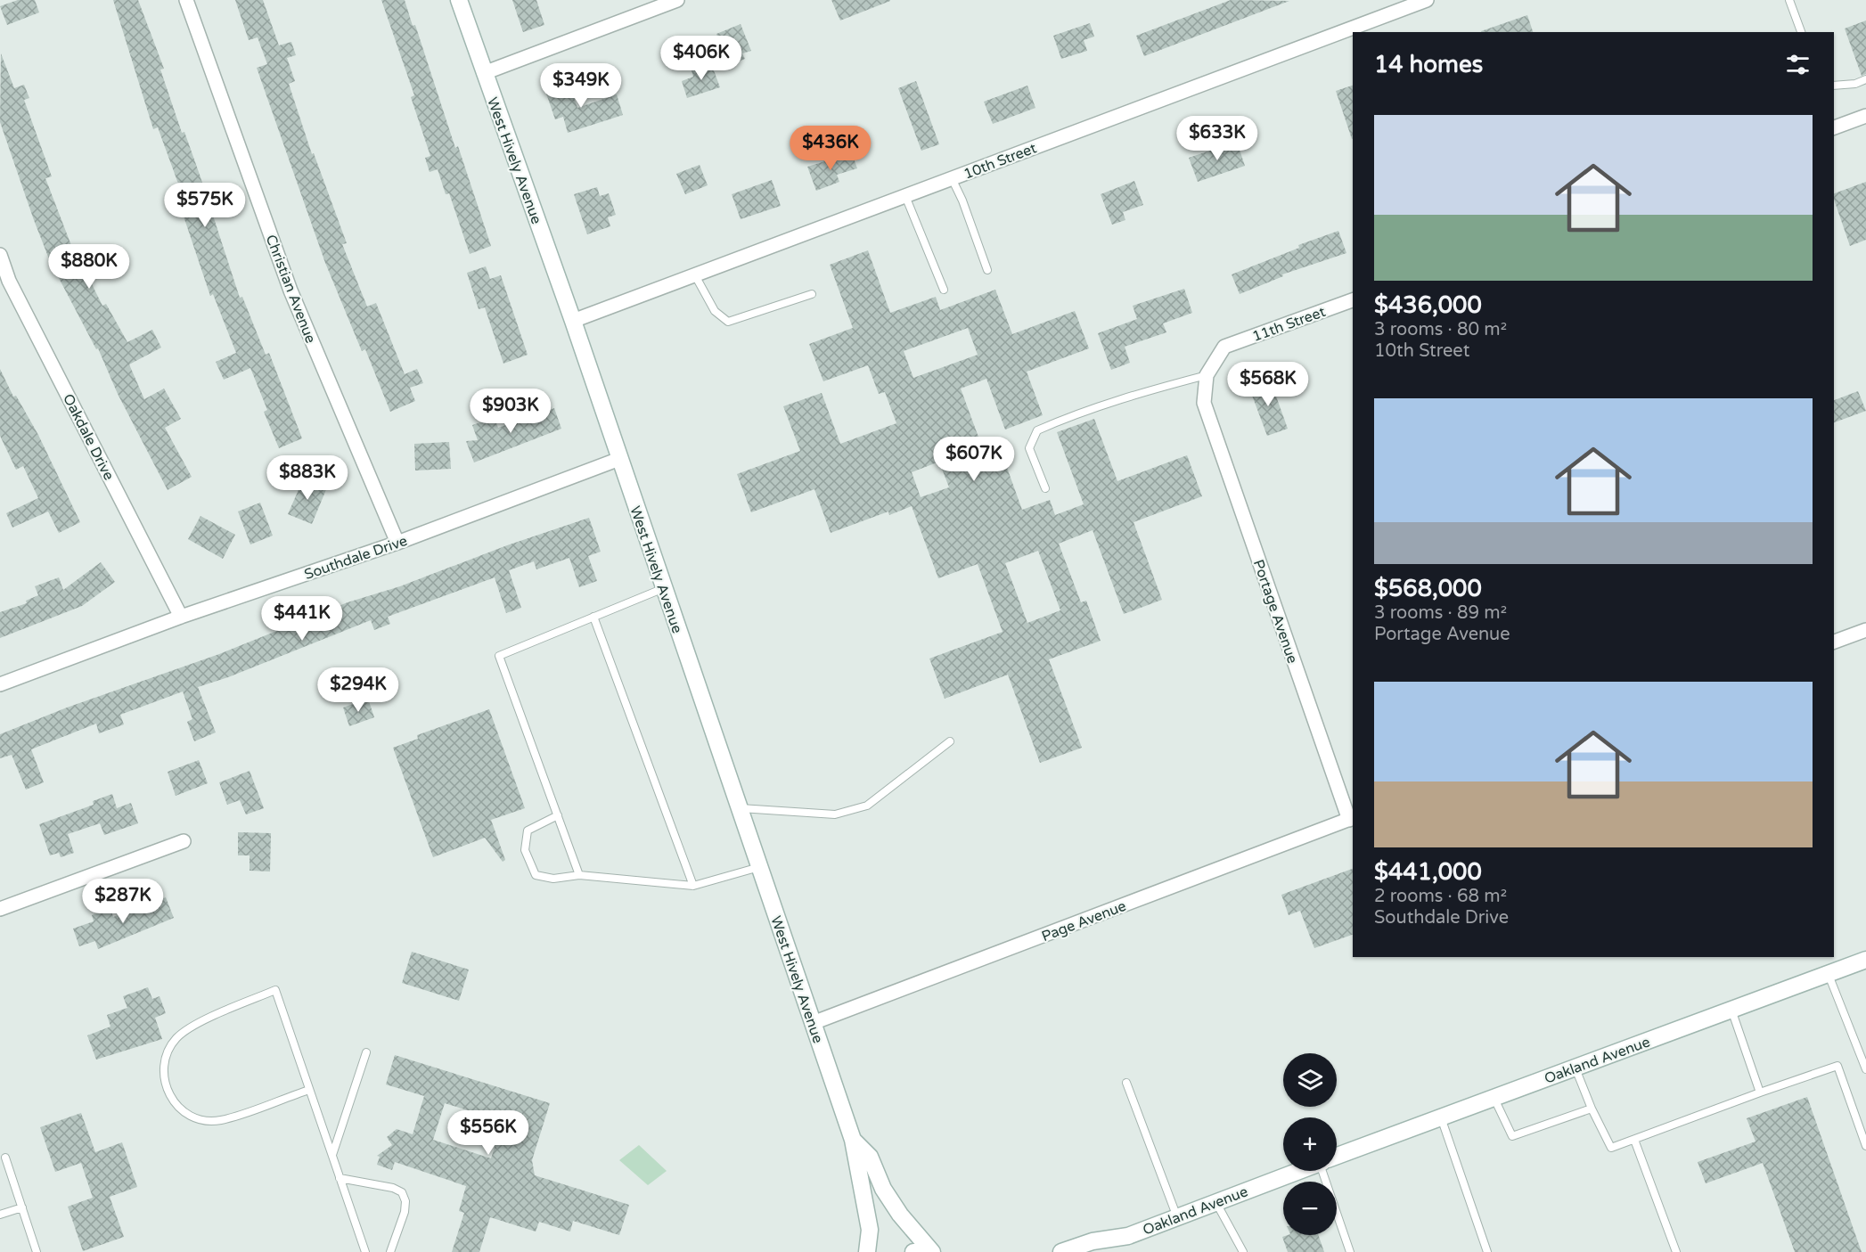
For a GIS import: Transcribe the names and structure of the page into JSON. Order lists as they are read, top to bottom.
{
  "streets": {
    "street": [
      "West Hively Avenue",
      "10th Street",
      "Christian Avenue",
      "11th Street",
      "Oakdale Drive",
      "Southdale Drive",
      "Portage Avenue",
      "Page Avenue",
      "Oakland Avenue"
    ]
  },
  "crossings": [
    ["West Hively Avenue", "10th Street"],
    ["West Hively Avenue", "Southdale Drive"],
    ["West Hively Avenue", "Page Avenue"],
    ["Christian Avenue", "Southdale Drive"],
    ["11th Street", "Portage Avenue"],
    ["Oakdale Drive", "Southdale Drive"],
    ["Portage Avenue", "Page Avenue"]
  ],
  "page": {
    "heading": "14 homes",
    "price": [
      "$406K",
      "$349K",
      "$633K",
      "$436K",
      "$575K",
      "$880K",
      "$568K",
      "$903K",
      "$607K",
      "$883K",
      "$441K",
      "$294K",
      "$287K",
      "$556K"
    ],
    "list": [
      {
        "name": "$436,000",
        "note": "3 rooms · 80 m² · 10th Street"
      },
      {
        "name": "$568,000",
        "note": "3 rooms · 89 m² · Portage Avenue"
      },
      {
        "name": "$441,000",
        "note": "2 rooms · 68 m² · Southdale Drive"
      }
    ],
    "map_buttons": ["+", "−"]
  }
}
